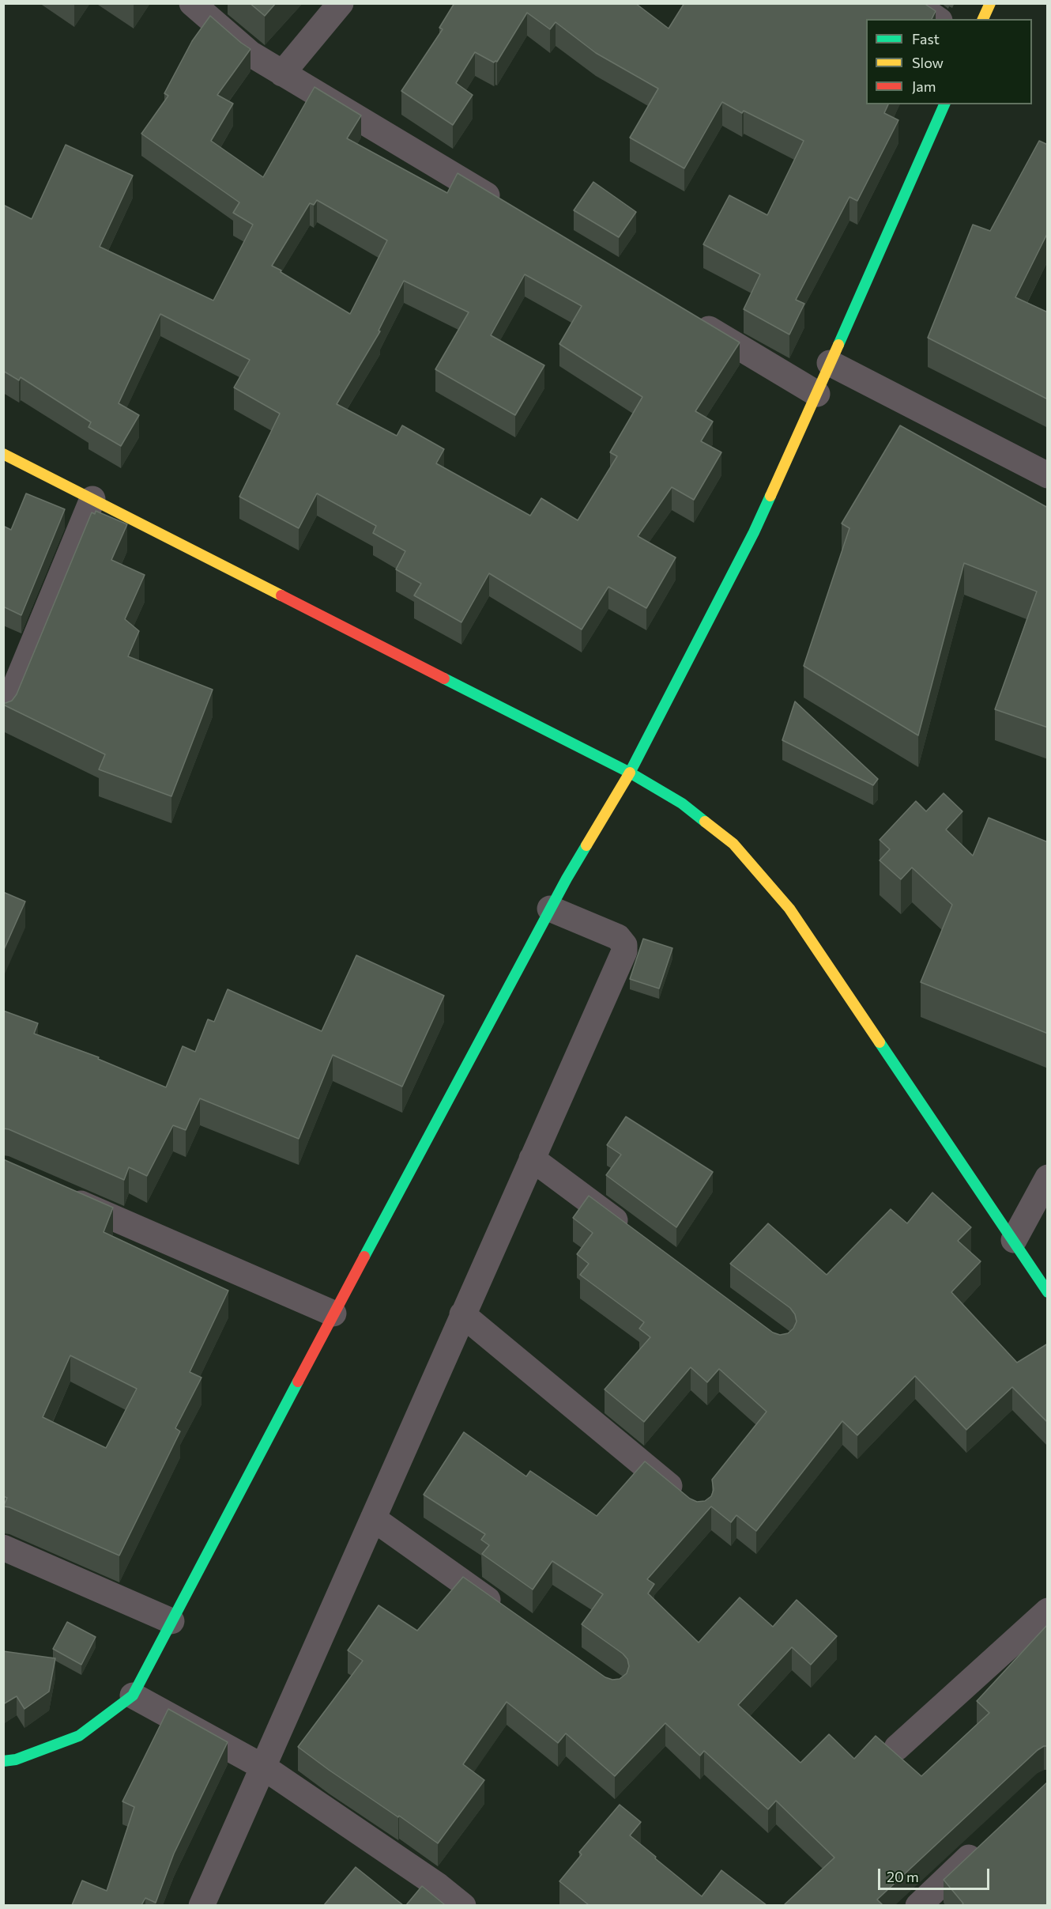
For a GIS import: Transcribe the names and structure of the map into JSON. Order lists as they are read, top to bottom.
{
  "legend": ["Fast", "Slow", "Jam"],
  "scale_bar": "20 m"
}
